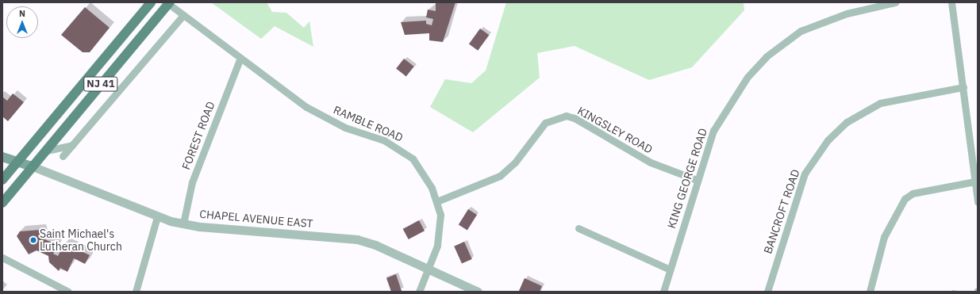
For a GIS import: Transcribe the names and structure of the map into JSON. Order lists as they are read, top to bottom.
{
  "streets": {
    "main road": ["NJ 41"],
    "street": [
      "RAMBLE ROAD",
      "KINGSLEY ROAD",
      "FOREST ROAD",
      "KING GEORGE ROAD",
      "BANCROFT ROAD",
      "CHAPEL AVENUE EAST"
    ]
  },
  "crossings": [
    ["NJ 41", "RAMBLE ROAD"],
    ["NJ 41", "CHAPEL AVENUE EAST"],
    ["RAMBLE ROAD", "KINGSLEY ROAD"],
    ["RAMBLE ROAD", "FOREST ROAD"],
    ["RAMBLE ROAD", "CHAPEL AVENUE EAST"],
    ["KINGSLEY ROAD", "KING GEORGE ROAD"],
    ["FOREST ROAD", "CHAPEL AVENUE EAST"]
  ],
  "places": ["Saint Michael's Lutheran Church"],
  "north": "top"
}
